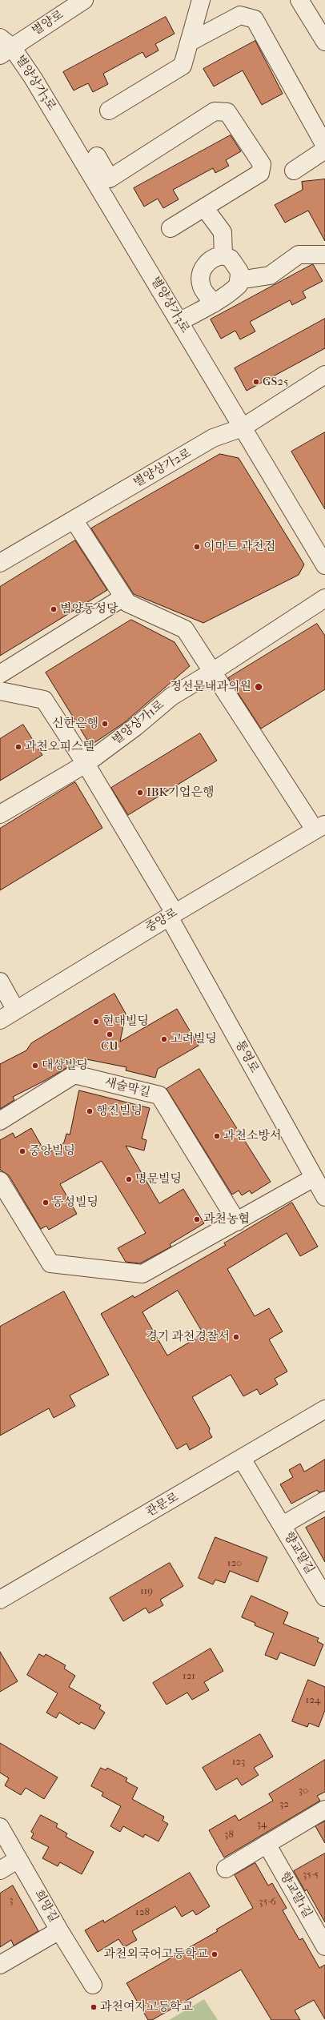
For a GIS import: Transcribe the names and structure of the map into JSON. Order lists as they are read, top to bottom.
{
  "streets": {
    "street": [
      "별양로",
      "별양상가3로",
      "별양상가2로",
      "별양상가1로",
      "중앙로",
      "통영로",
      "새술막길",
      "관문로",
      "향교말길",
      "향교말1길",
      "희망길"
    ]
  },
  "crossings": [
    ["별양로", "별양상가3로"],
    ["별양상가3로", "별양상가2로"],
    ["별양상가1로", "통영로"],
    ["중앙로", "통영로"],
    ["관문로", "향교말길"]
  ],
  "places": [
    "GS25",
    "이마트 과천점",
    "별양동성당",
    "정선문내과의원",
    "신한은행",
    "과천오피스텔",
    "IBK기업은행",
    "현대빌딩",
    "CU",
    "고려빌딩",
    "대상빌딩",
    "행진빌딩",
    "과천소방서",
    "중앙빌딩",
    "명문빌딩",
    "동성빌딩",
    "과천농협",
    "경기 과천경찰서",
    "과천외국어고등학교",
    "과천여자고등학교"
  ],
  "house_numbers": [
    "120",
    "119",
    "121",
    "124",
    "123",
    "30",
    "32",
    "34",
    "38",
    "35-5",
    "3",
    "35-6",
    "128"
  ]
}
